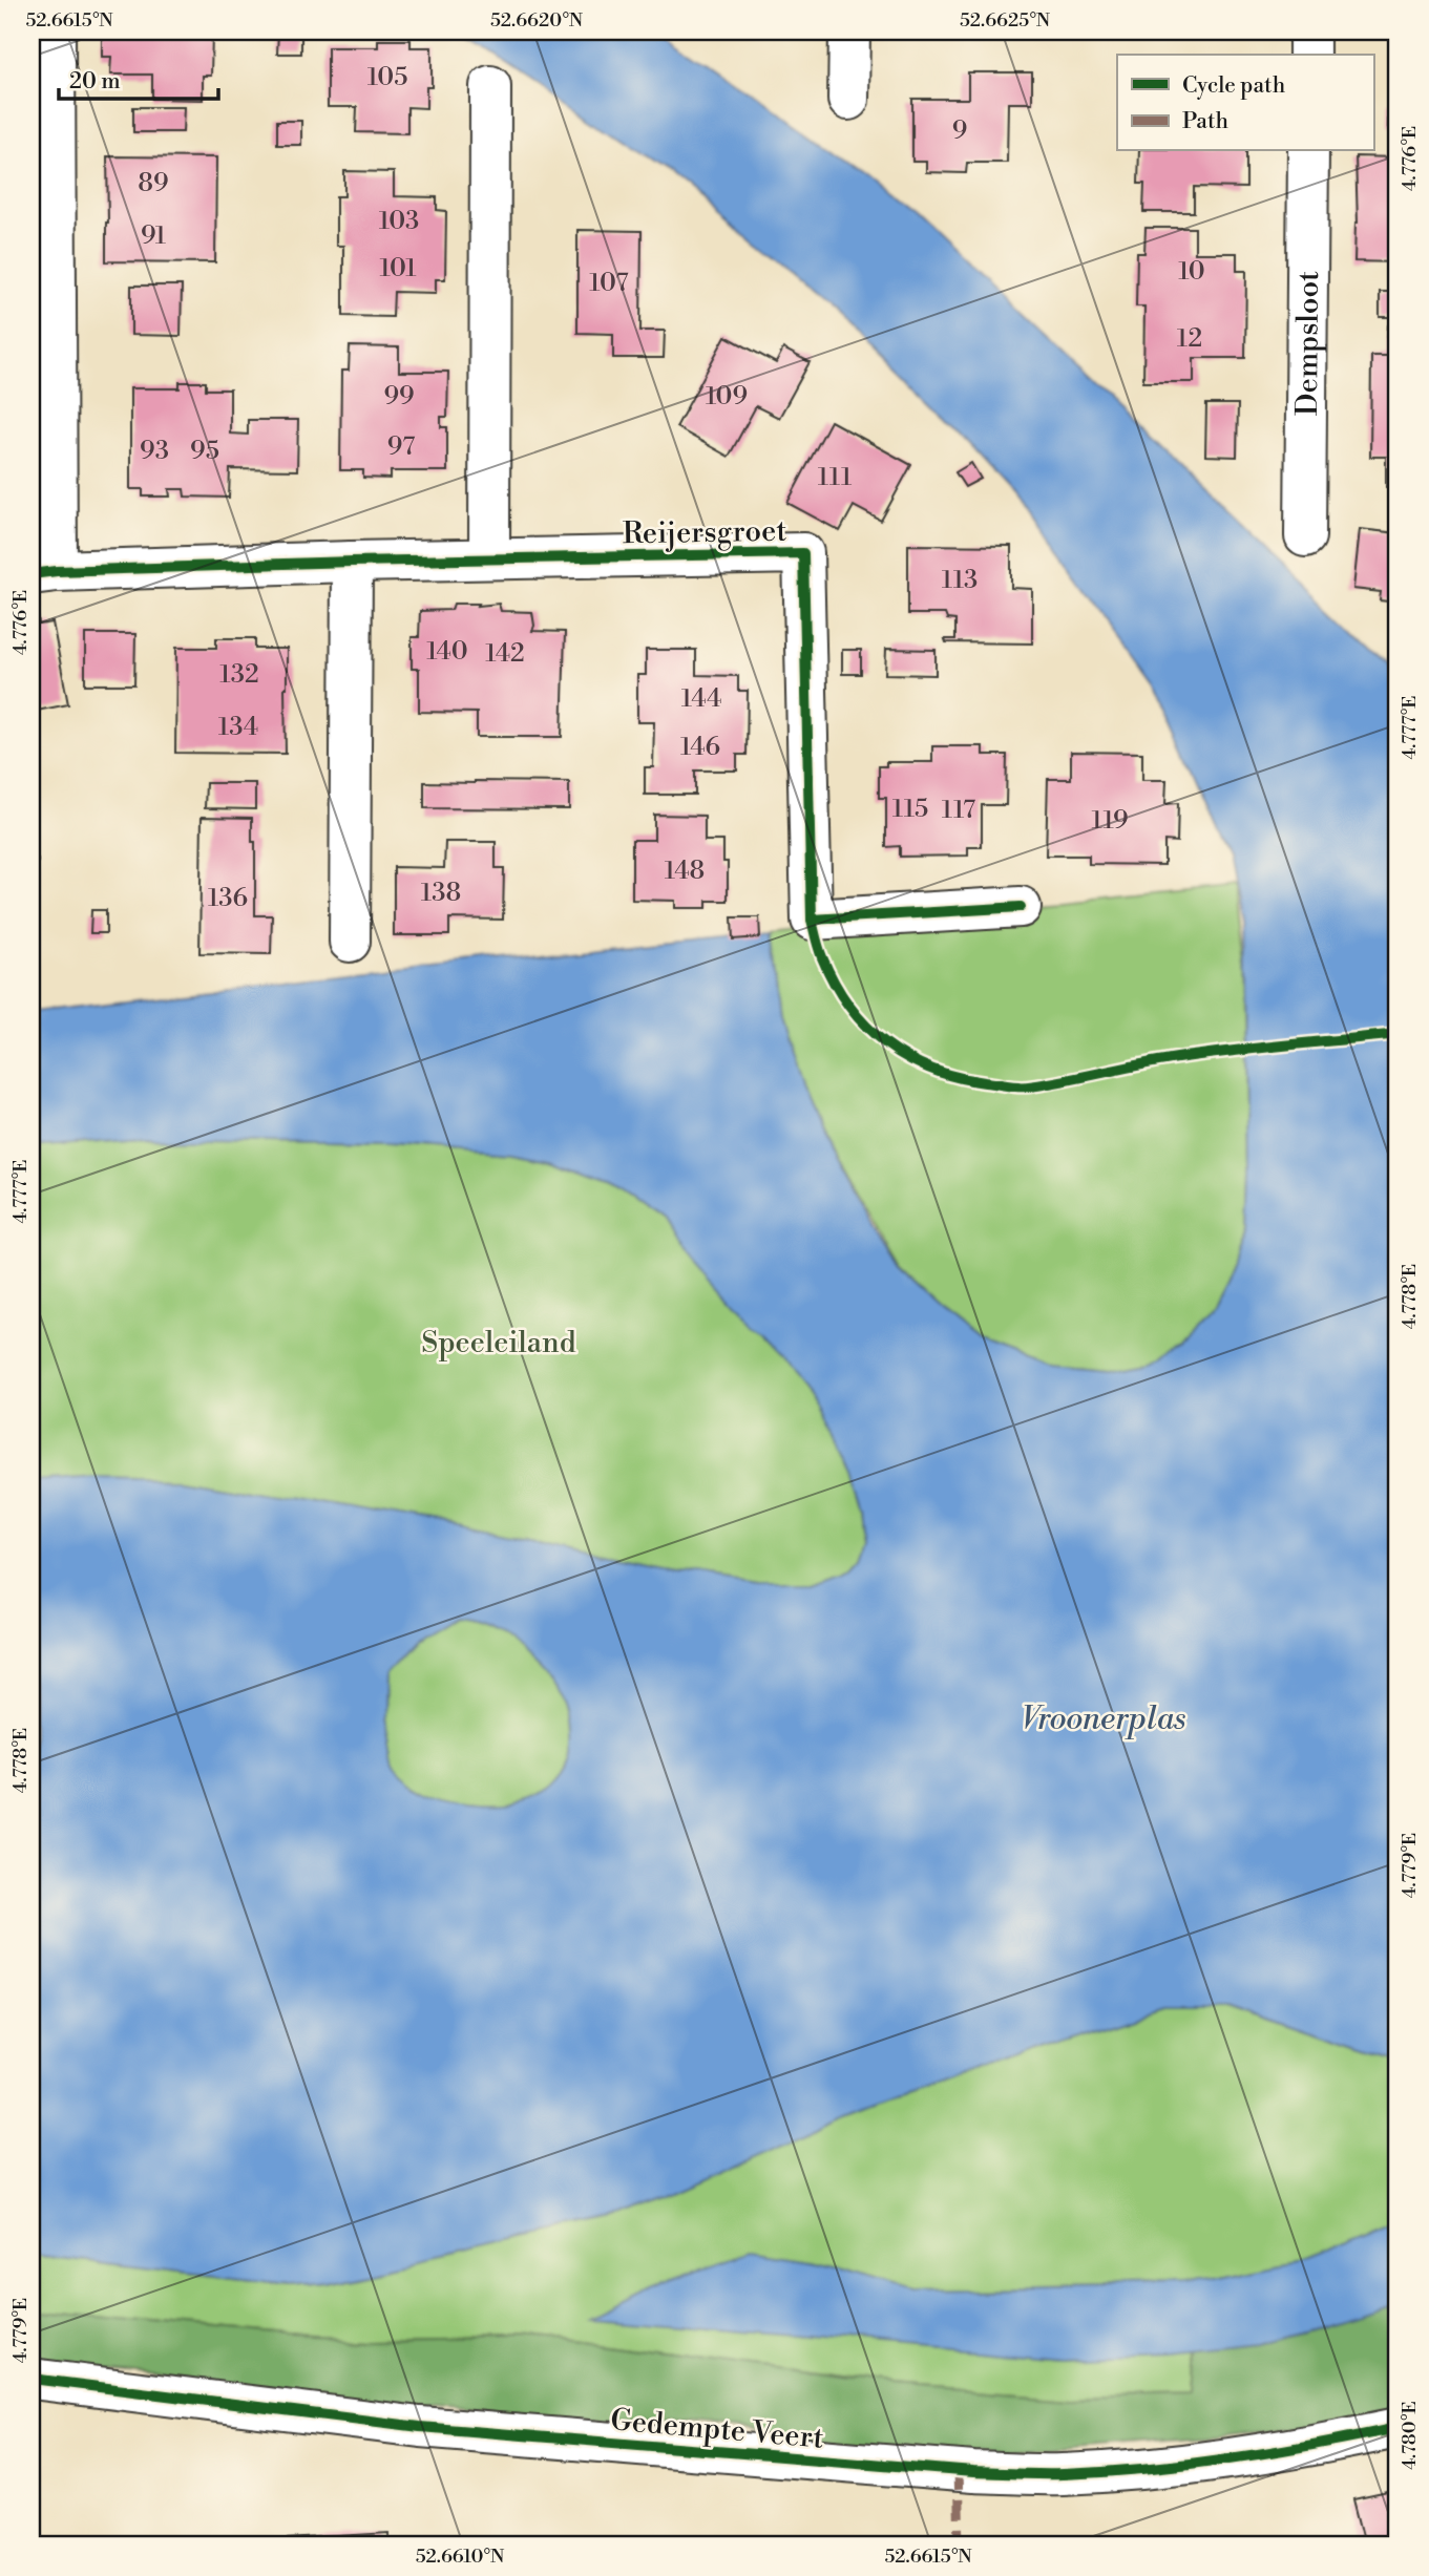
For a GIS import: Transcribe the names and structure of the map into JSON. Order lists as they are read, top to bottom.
{
  "streets": {
    "street": ["Dempsloot", "Reijersgroet", "Gedempte Veert"]
  },
  "water": ["Vroonerplas"],
  "parks": ["Speeleiland"],
  "house_numbers": [
    "105",
    "9",
    "89",
    "103",
    "91",
    "101",
    "10",
    "107",
    "12",
    "99",
    "109",
    "97",
    "93",
    "95",
    "111",
    "113",
    "140",
    "142",
    "132",
    "144",
    "134",
    "146",
    "115",
    "117",
    "119",
    "148",
    "138",
    "136"
  ],
  "legend": ["Cycle path", "Path"],
  "scale_bar": "20 m",
  "coordinates": [
    "52.6615°N",
    "52.6620°N",
    "52.6625°N",
    "4.776°E",
    "4.777°E",
    "4.778°E",
    "4.779°E",
    "4.780°E",
    "52.6610°N"
  ]
}
